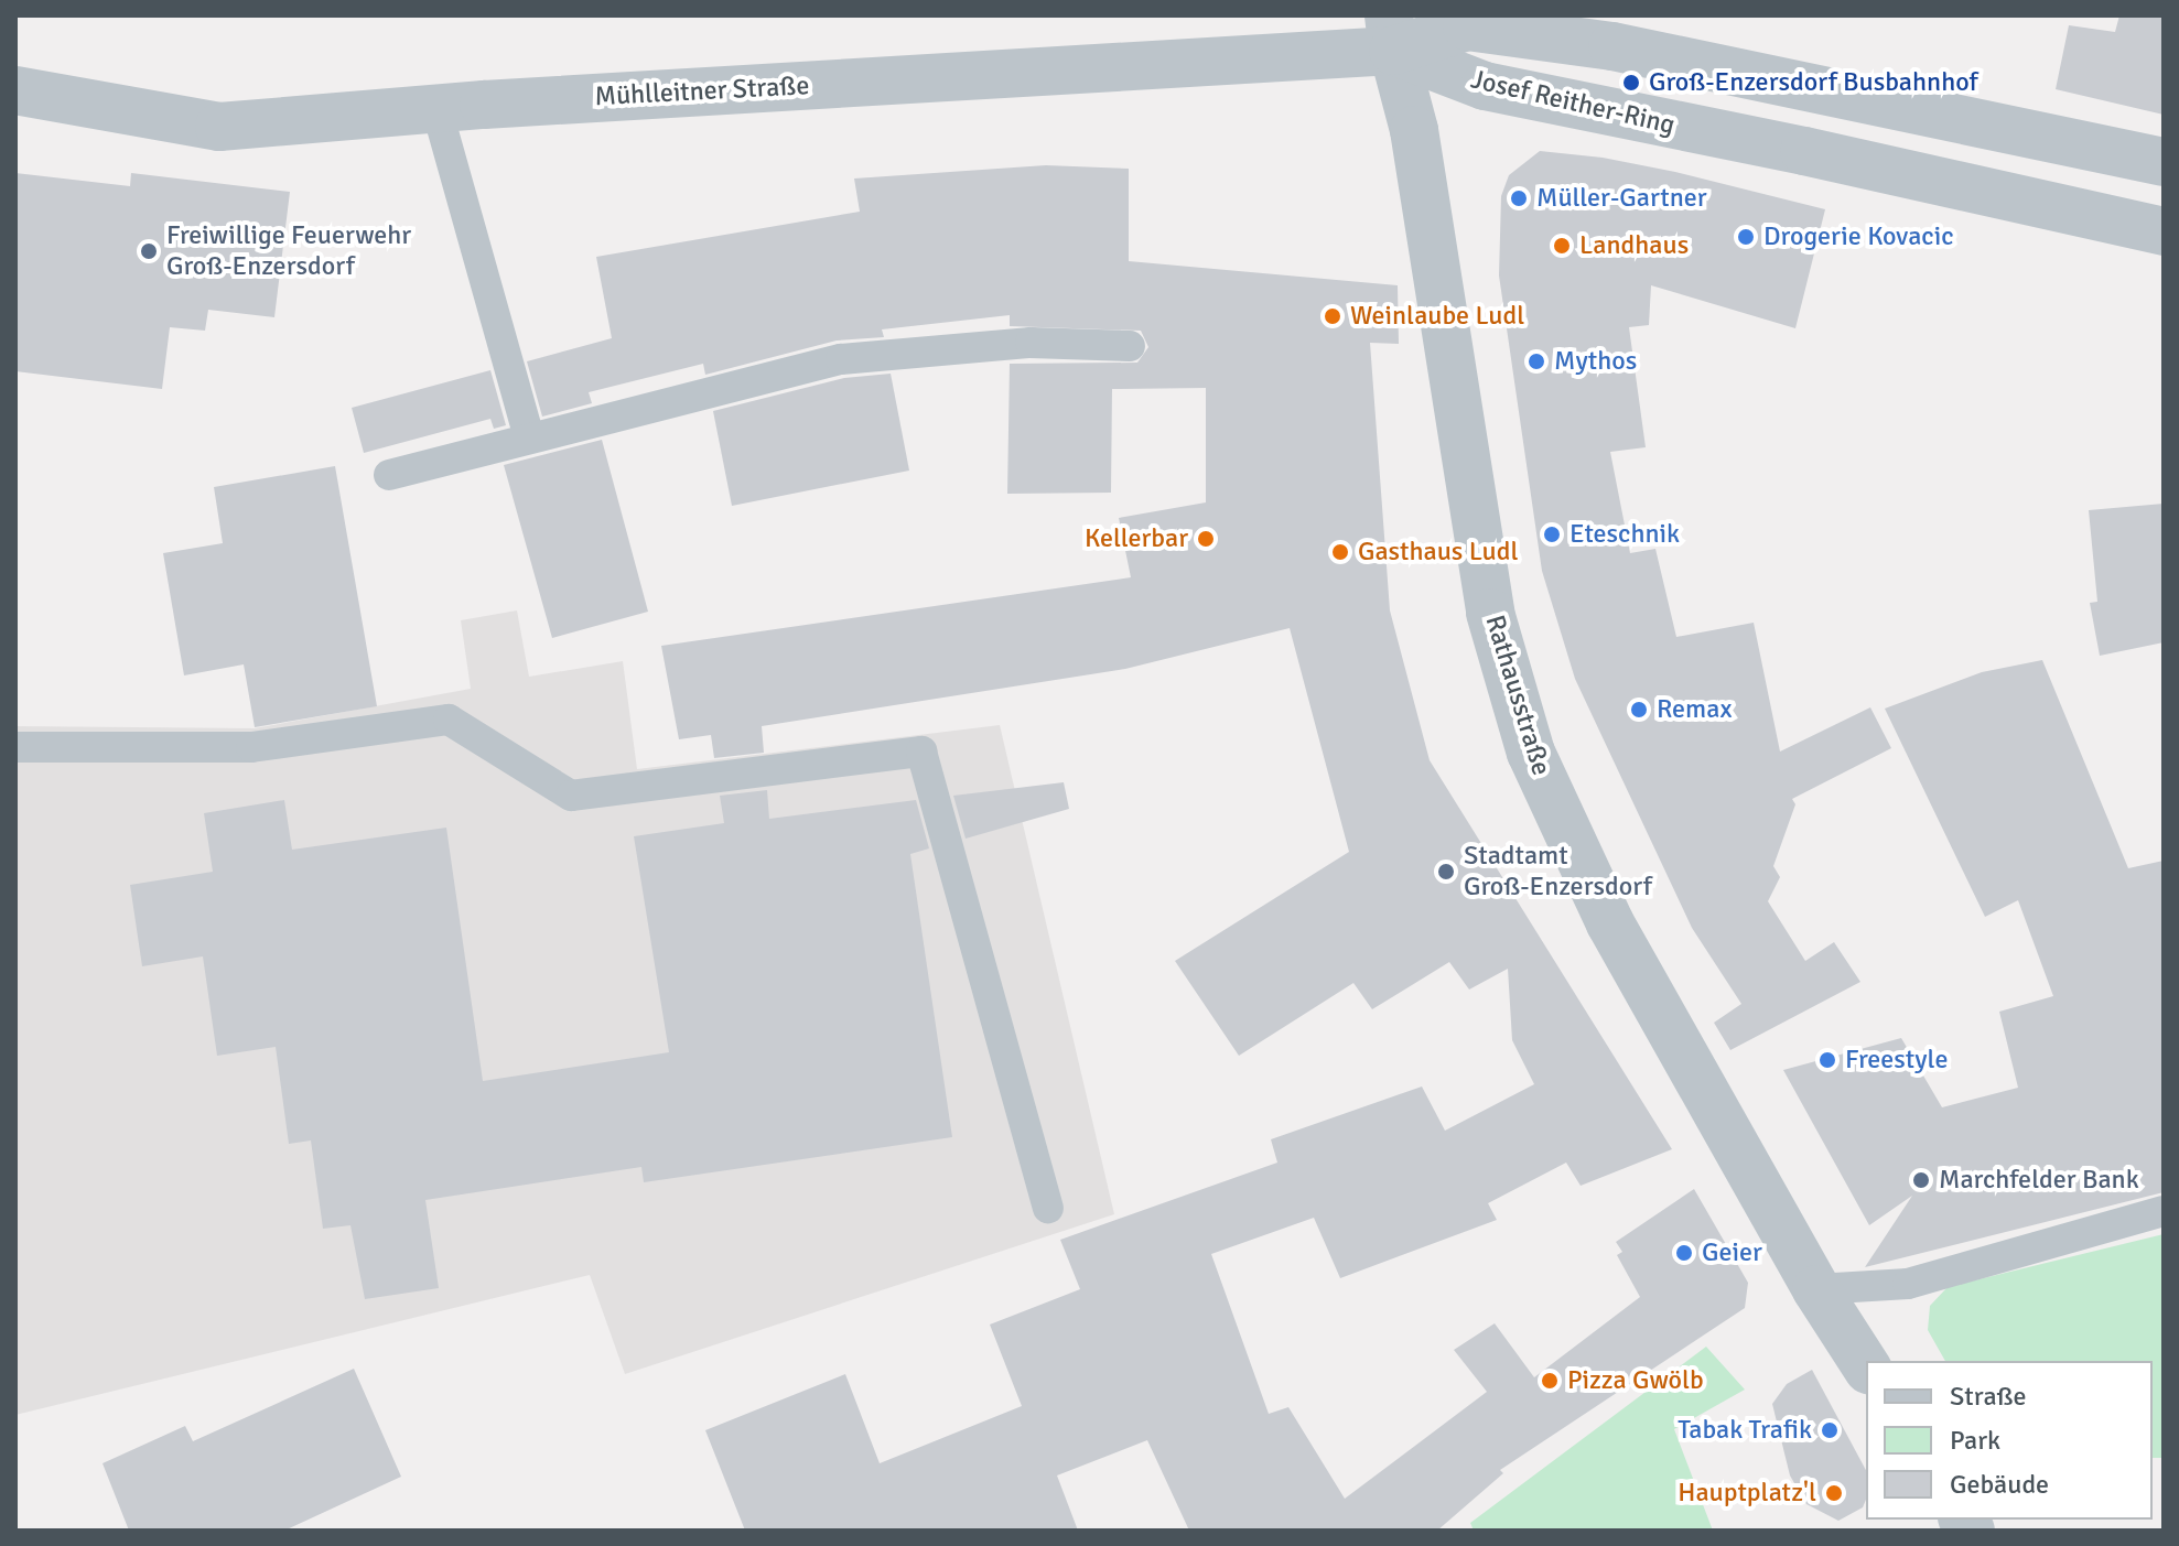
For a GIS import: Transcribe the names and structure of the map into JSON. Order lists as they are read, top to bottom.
{
  "streets": {
    "street": ["Mühlleitner Straße", "Josef Reither-Ring", "Rathausstraße"]
  },
  "crossings": [
    ["Mühlleitner Straße", "Josef Reither-Ring"],
    ["Mühlleitner Straße", "Rathausstraße"],
    ["Josef Reither-Ring", "Rathausstraße"]
  ],
  "places": [
    "Groß-Enzersdorf Busbahnhof",
    "Müller-Gartner",
    "Drogerie Kovacic",
    "Landhaus",
    "Freiwillige Feuerwehr Groß-Enzersdorf",
    "Weinlaube Ludl",
    "Mythos",
    "Eteschnik",
    "Kellerbar",
    "Gasthaus Ludl",
    "Remax",
    "Stadtamt Groß-Enzersdorf",
    "Freestyle",
    "Marchfelder Bank",
    "Geier",
    "Pizza Gwölb",
    "Tabak Trafik",
    "Hauptplatz'l"
  ],
  "legend": ["Straße", "Park", "Gebäude"]
}
